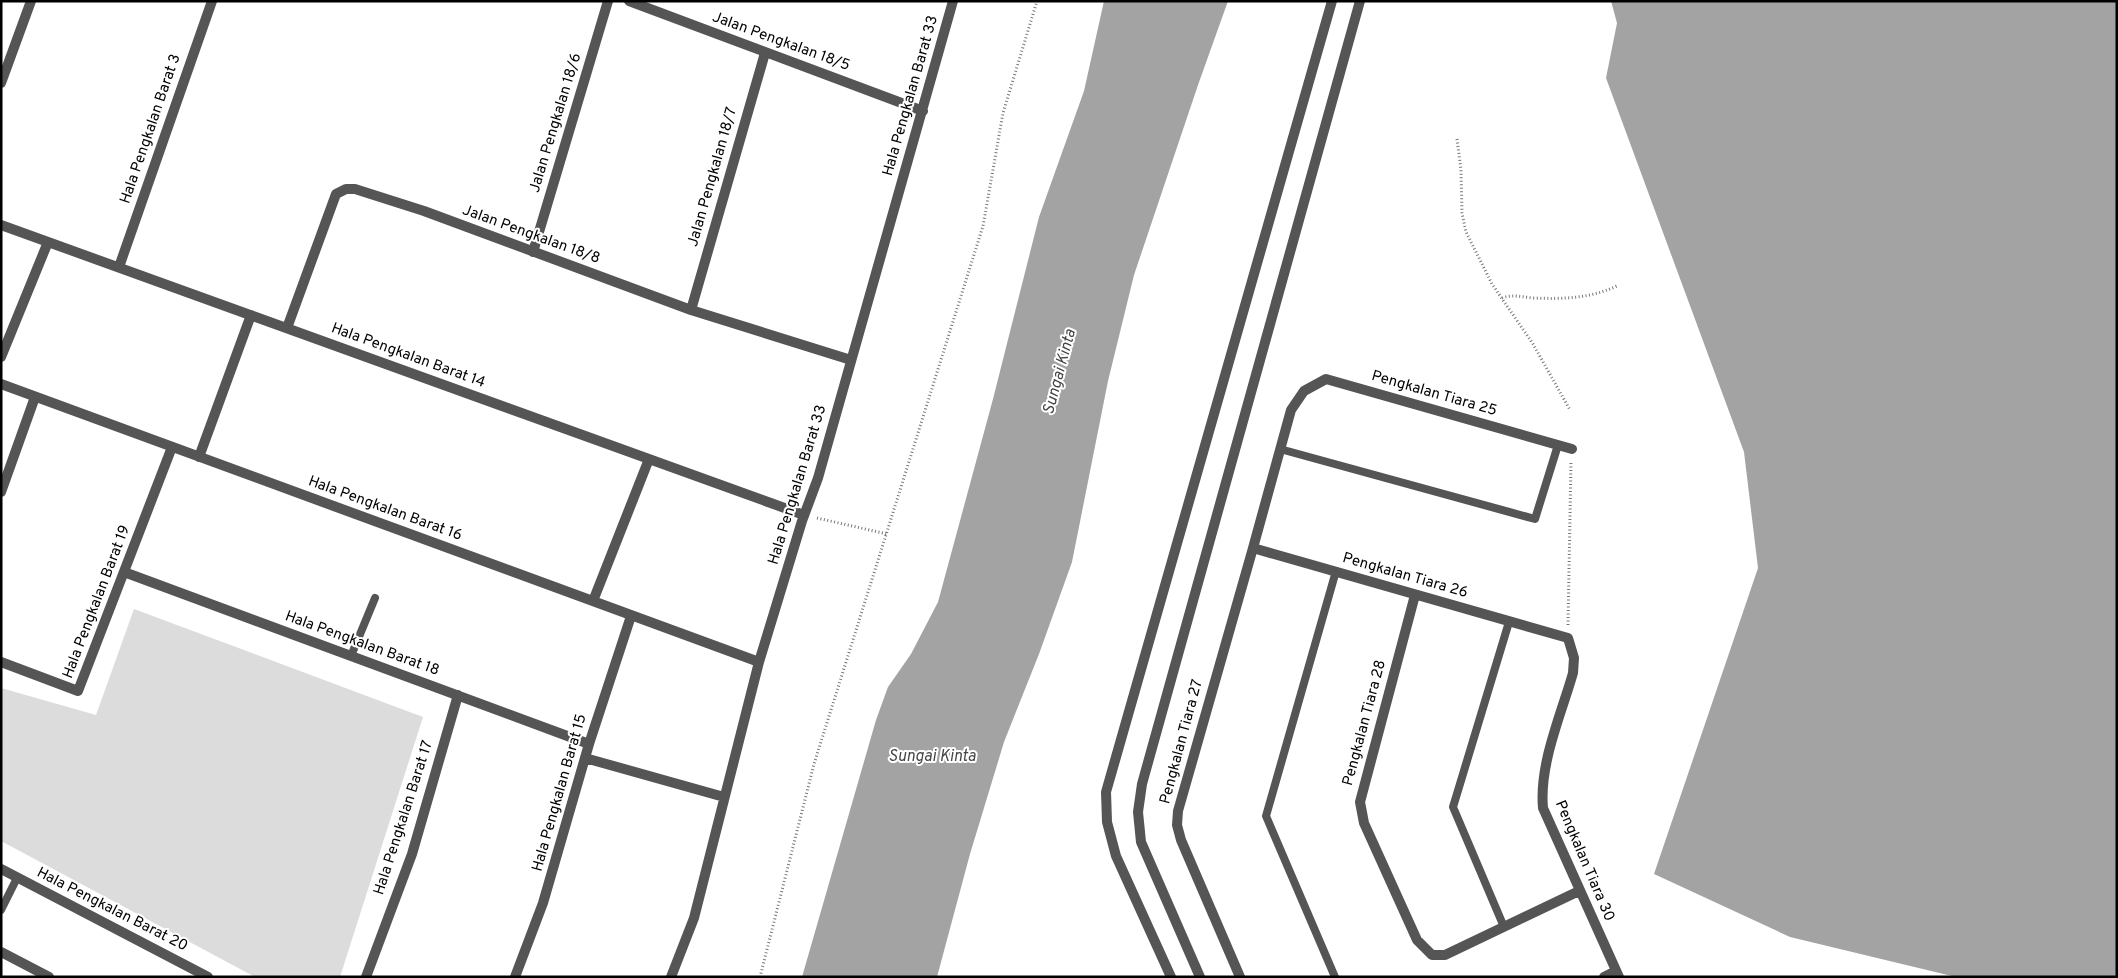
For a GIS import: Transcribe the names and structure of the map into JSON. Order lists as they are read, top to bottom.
{
  "streets": {
    "street": [
      "Jalan Pengkalan 18/5",
      "Hala Pengkalan Barat 33",
      "Jalan Pengkalan 18/6",
      "Hala Pengkalan Barat 3",
      "Jalan Pengkalan 18/7",
      "Jalan Pengkalan 18/8",
      "Hala Pengkalan Barat 14",
      "Pengkalan Tiara 25",
      "Hala Pengkalan Barat 16",
      "Pengkalan Tiara 26",
      "Hala Pengkalan Barat 19",
      "Hala Pengkalan Barat 18",
      "Pengkalan Tiara 28",
      "Pengkalan Tiara 27",
      "Hala Pengkalan Barat 15",
      "Hala Pengkalan Barat 17",
      "Pengkalan Tiara 30",
      "Hala Pengkalan Barat 20"
    ]
  },
  "crossings": [
    ["Jalan Pengkalan 18/5", "Hala Pengkalan Barat 33"],
    ["Jalan Pengkalan 18/5", "Jalan Pengkalan 18/7"],
    ["Hala Pengkalan Barat 33", "Jalan Pengkalan 18/8"],
    ["Hala Pengkalan Barat 33", "Hala Pengkalan Barat 14"],
    ["Hala Pengkalan Barat 33", "Hala Pengkalan Barat 16"],
    ["Jalan Pengkalan 18/6", "Jalan Pengkalan 18/8"],
    ["Hala Pengkalan Barat 3", "Hala Pengkalan Barat 14"],
    ["Jalan Pengkalan 18/7", "Jalan Pengkalan 18/8"],
    ["Jalan Pengkalan 18/8", "Hala Pengkalan Barat 14"],
    ["Hala Pengkalan Barat 16", "Hala Pengkalan Barat 19"],
    ["Hala Pengkalan Barat 16", "Hala Pengkalan Barat 15"],
    ["Pengkalan Tiara 26", "Pengkalan Tiara 28"],
    ["Pengkalan Tiara 26", "Pengkalan Tiara 27"],
    ["Pengkalan Tiara 26", "Pengkalan Tiara 30"],
    ["Hala Pengkalan Barat 19", "Hala Pengkalan Barat 18"],
    ["Hala Pengkalan Barat 18", "Hala Pengkalan Barat 15"],
    ["Hala Pengkalan Barat 18", "Hala Pengkalan Barat 17"]
  ],
  "water": ["Sungai Kinta"]
}
